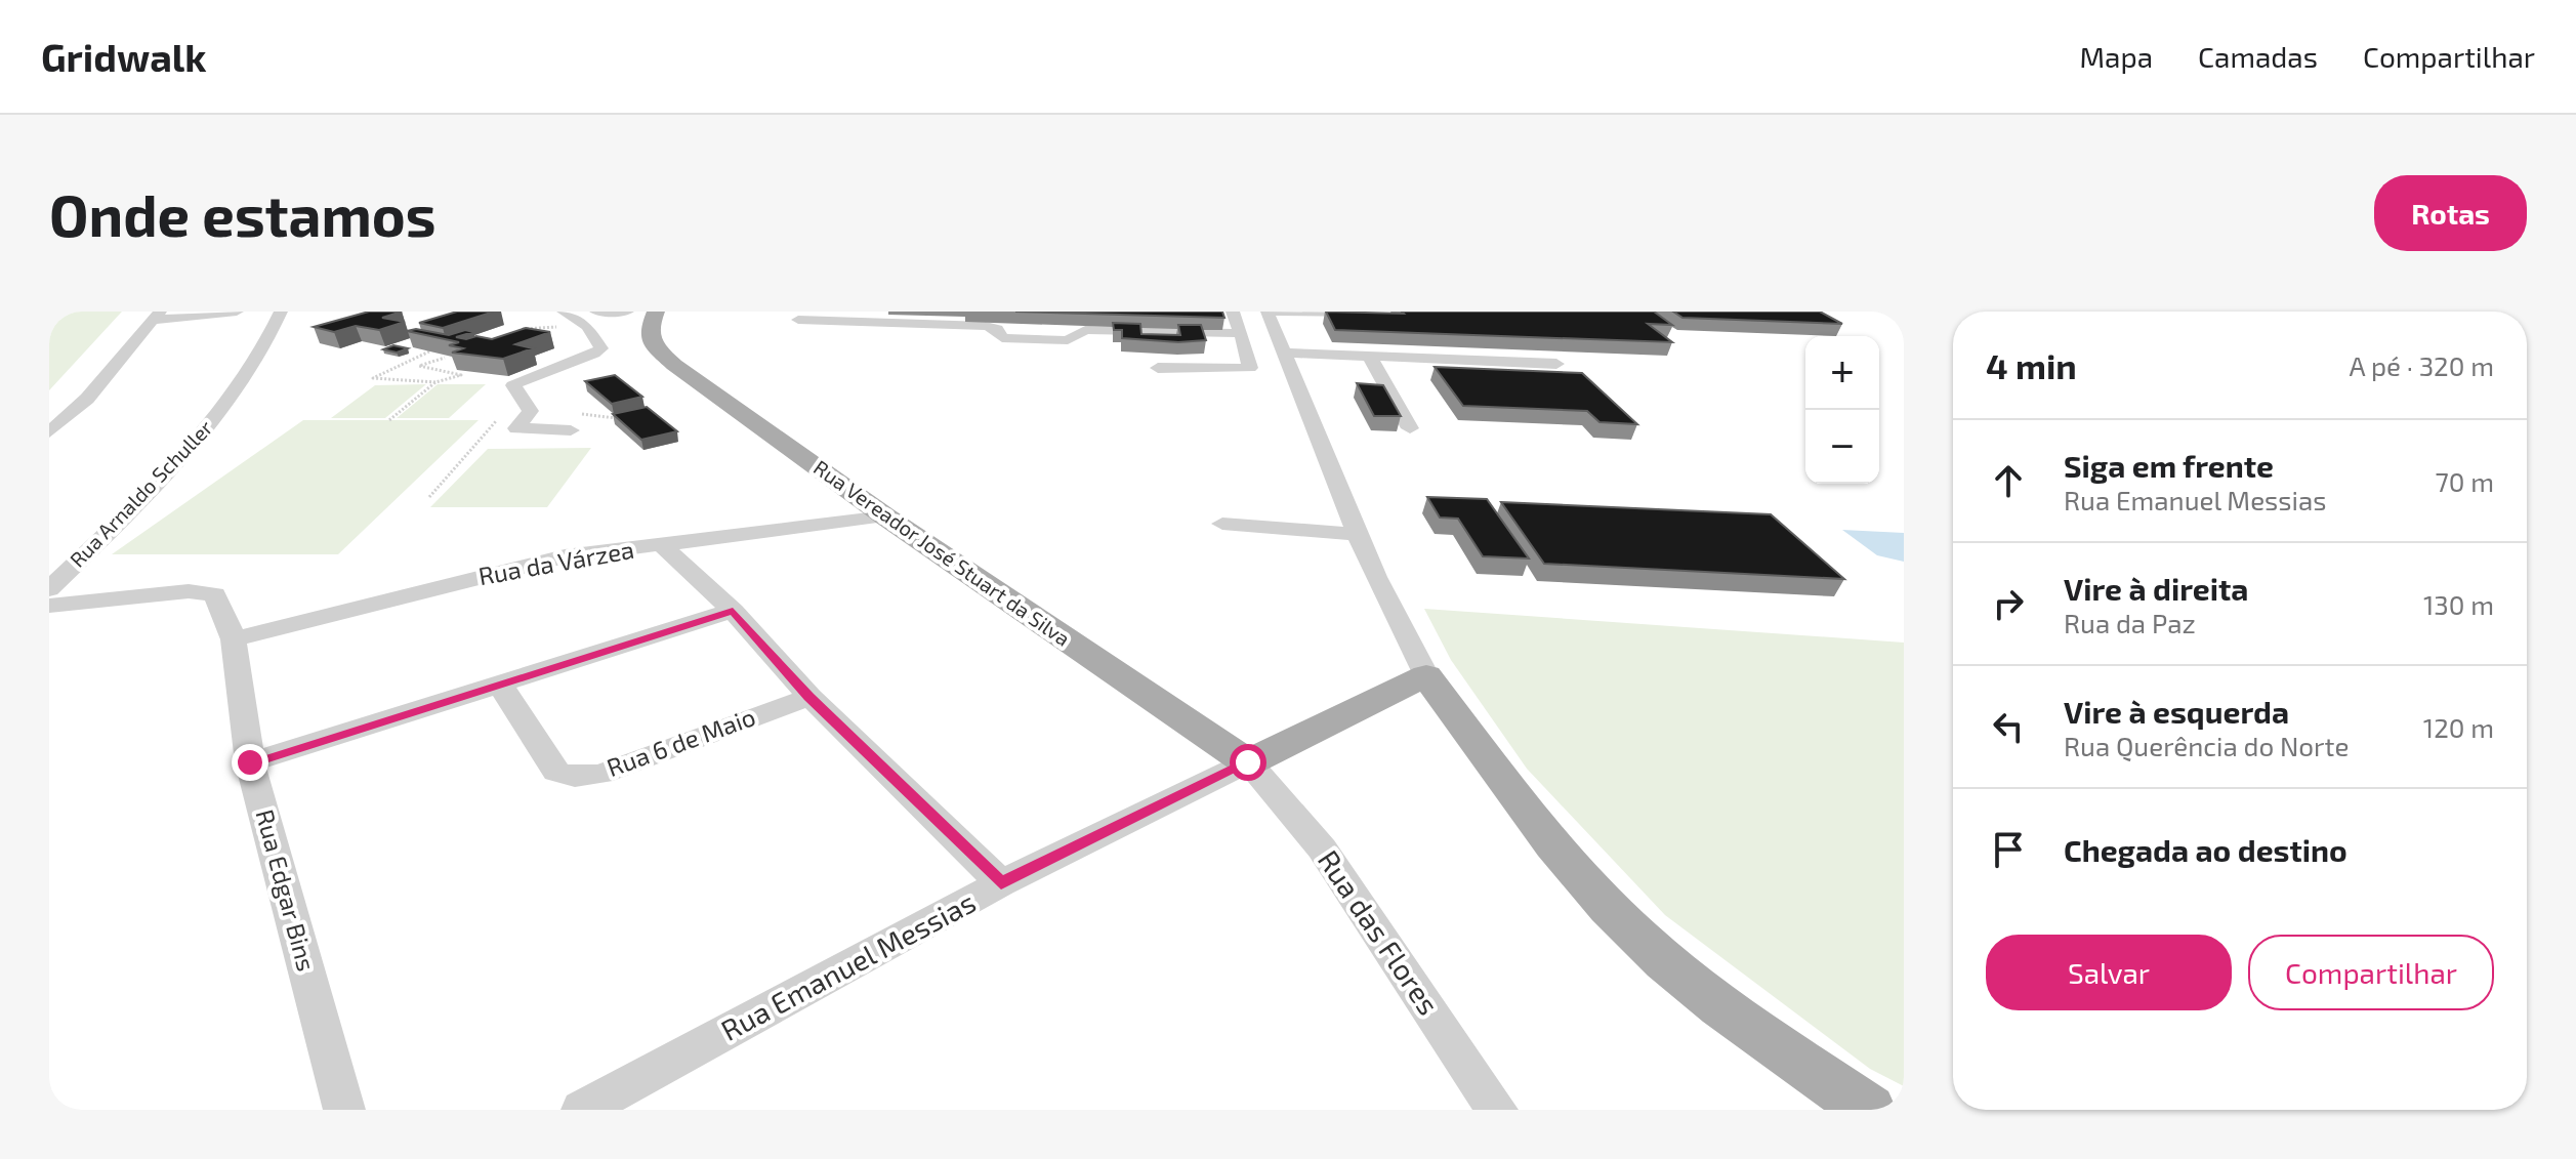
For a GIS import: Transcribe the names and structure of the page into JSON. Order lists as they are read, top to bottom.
{
  "streets": {
    "main road": ["Rua Vereador José Stuart da Silva", "Rua Emanuel Messias"],
    "street": [
      "Rua Arnaldo Schuller",
      "Rua da Várzea",
      "Rua 6 de Maio",
      "Rua Edgar Bins",
      "Rua das Flores"
    ]
  },
  "crossings": [
    ["Rua Vereador José Stuart da Silva", "Rua da Várzea"],
    ["Rua Vereador José Stuart da Silva", "Rua das Flores"],
    ["Rua Vereador José Stuart da Silva", "Rua Emanuel Messias"],
    ["Rua da Várzea", "Rua Edgar Bins"],
    ["Rua das Flores", "Rua Emanuel Messias"]
  ],
  "page": {
    "header": "Gridwalk",
    "nav": ["Mapa", "Camadas", "Compartilhar"],
    "buttons": [
      "Rotas",
      ["Salvar", "Compartilhar"]
    ],
    "title": "Onde estamos",
    "heading": ["4 min", "A pé · 320 m"],
    "map_buttons": ["+", "−"],
    "list": [
      ["Siga em frente", "Rua Emanuel Messias", "70 m"],
      ["Vire à direita", "Rua da Paz", "130 m"],
      ["Vire à esquerda", "Rua Querência do Norte", "120 m"],
      "Chegada ao destino"
    ]
  }
}
